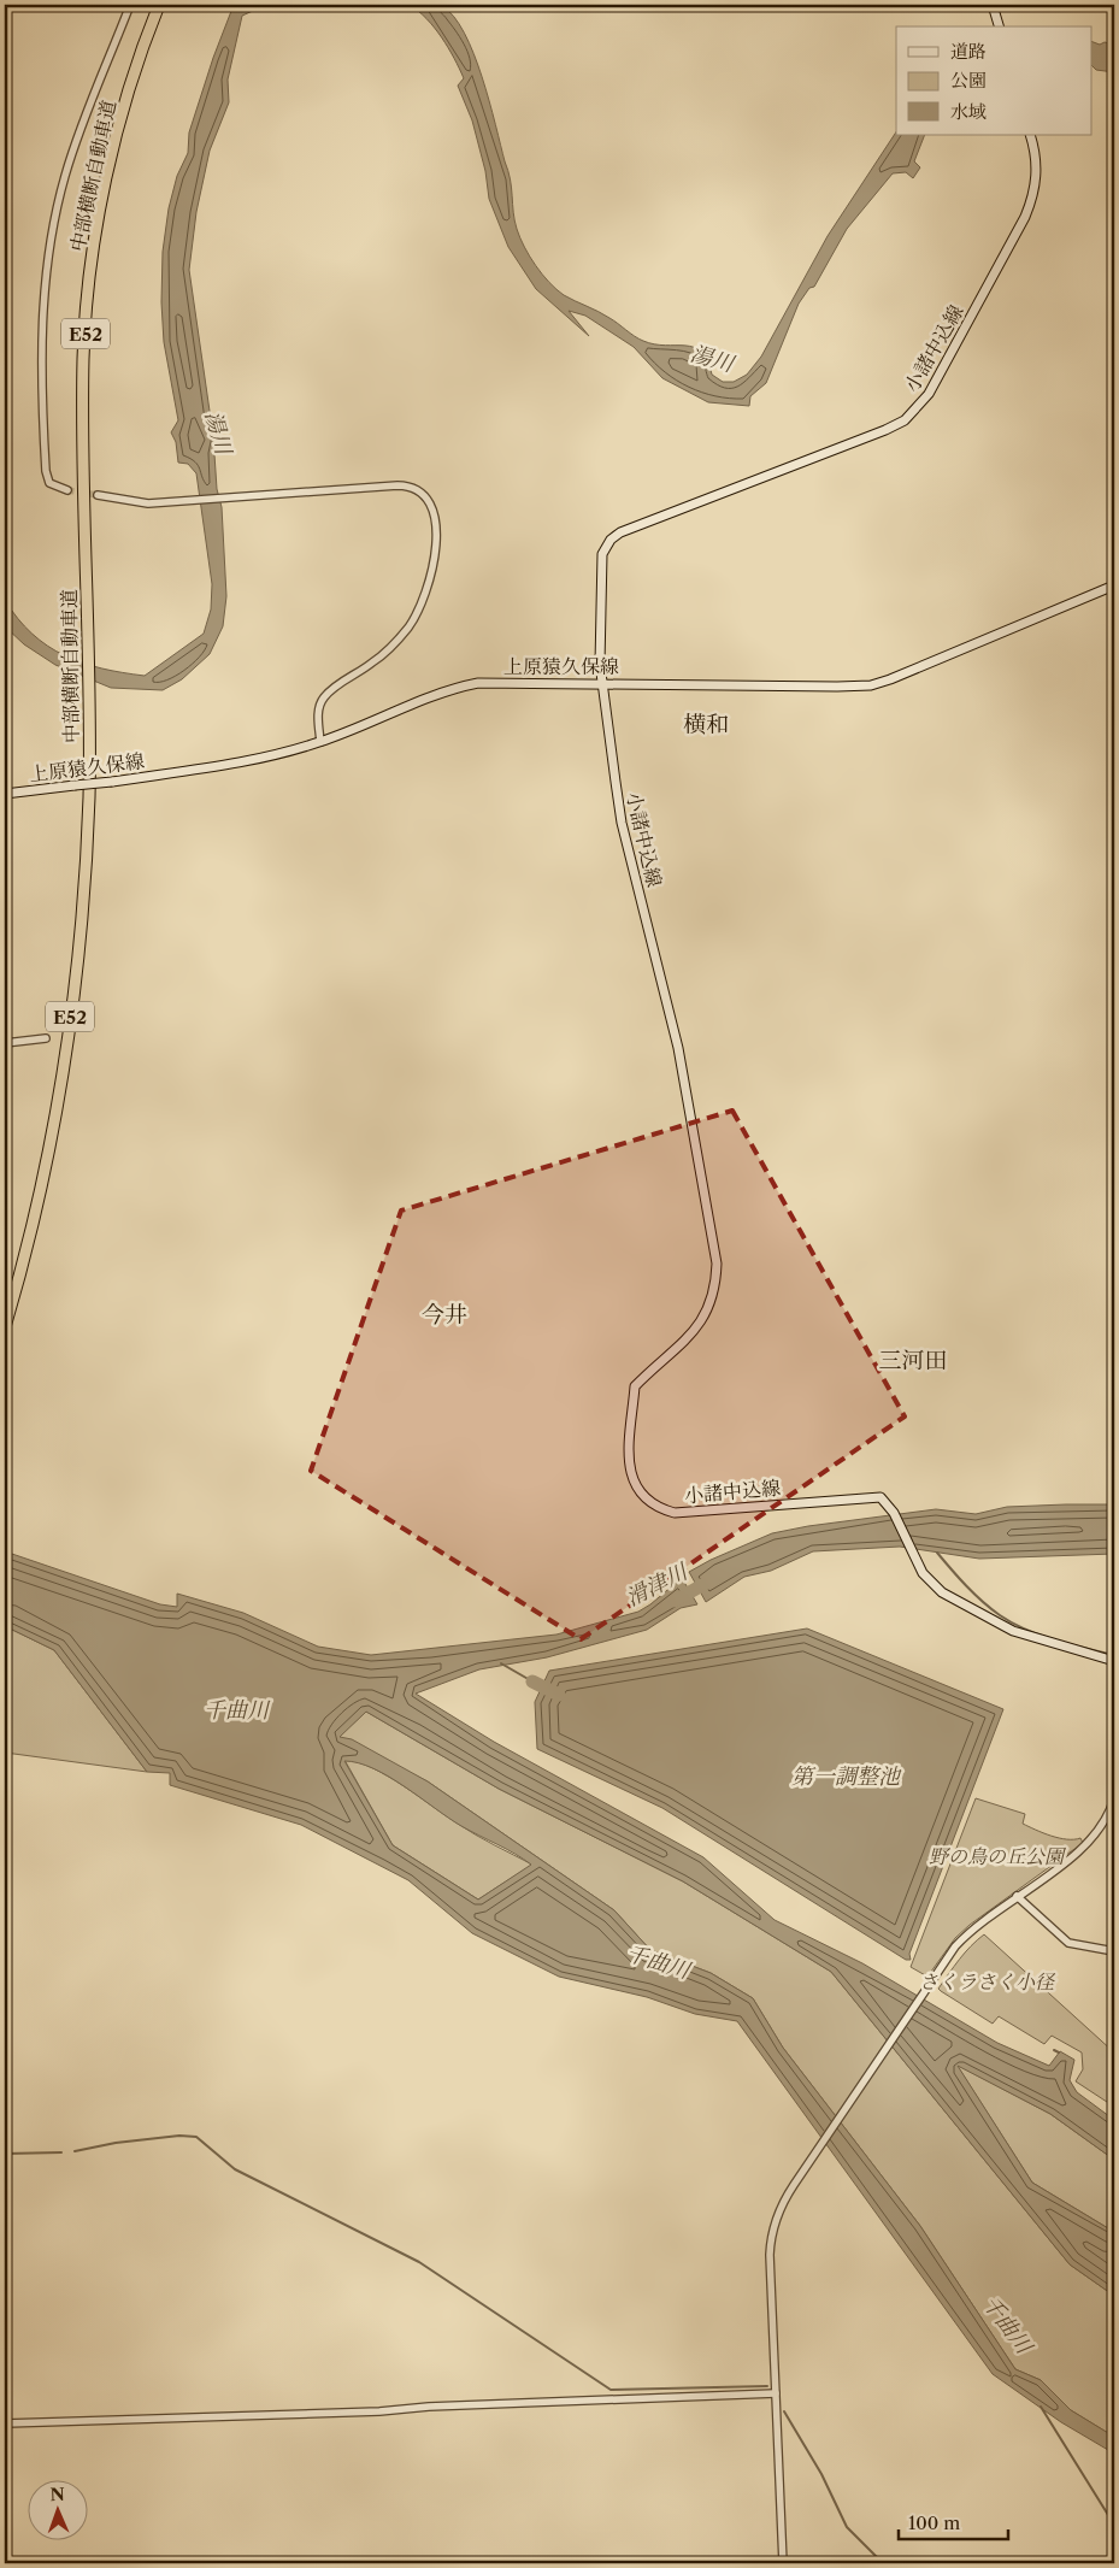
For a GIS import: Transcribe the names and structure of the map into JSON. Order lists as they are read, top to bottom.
{
  "streets": {
    "highway": ["中部横断自動車道", "E52"],
    "main road": ["小諸中込線", "上原猿久保線"]
  },
  "crossings": [
    ["小諸中込線", "上原猿久保線"]
  ],
  "districts": ["横和", "今井", "三河田"],
  "water": [
    "湯川",
    "滑津川",
    "千曲川",
    "第一調整池"
  ],
  "parks": ["野の鳥の丘公園", "さくラさく小径"],
  "legend": ["道路", "公園", "水域"],
  "scale_bar": "100 m",
  "north": "top"
}
